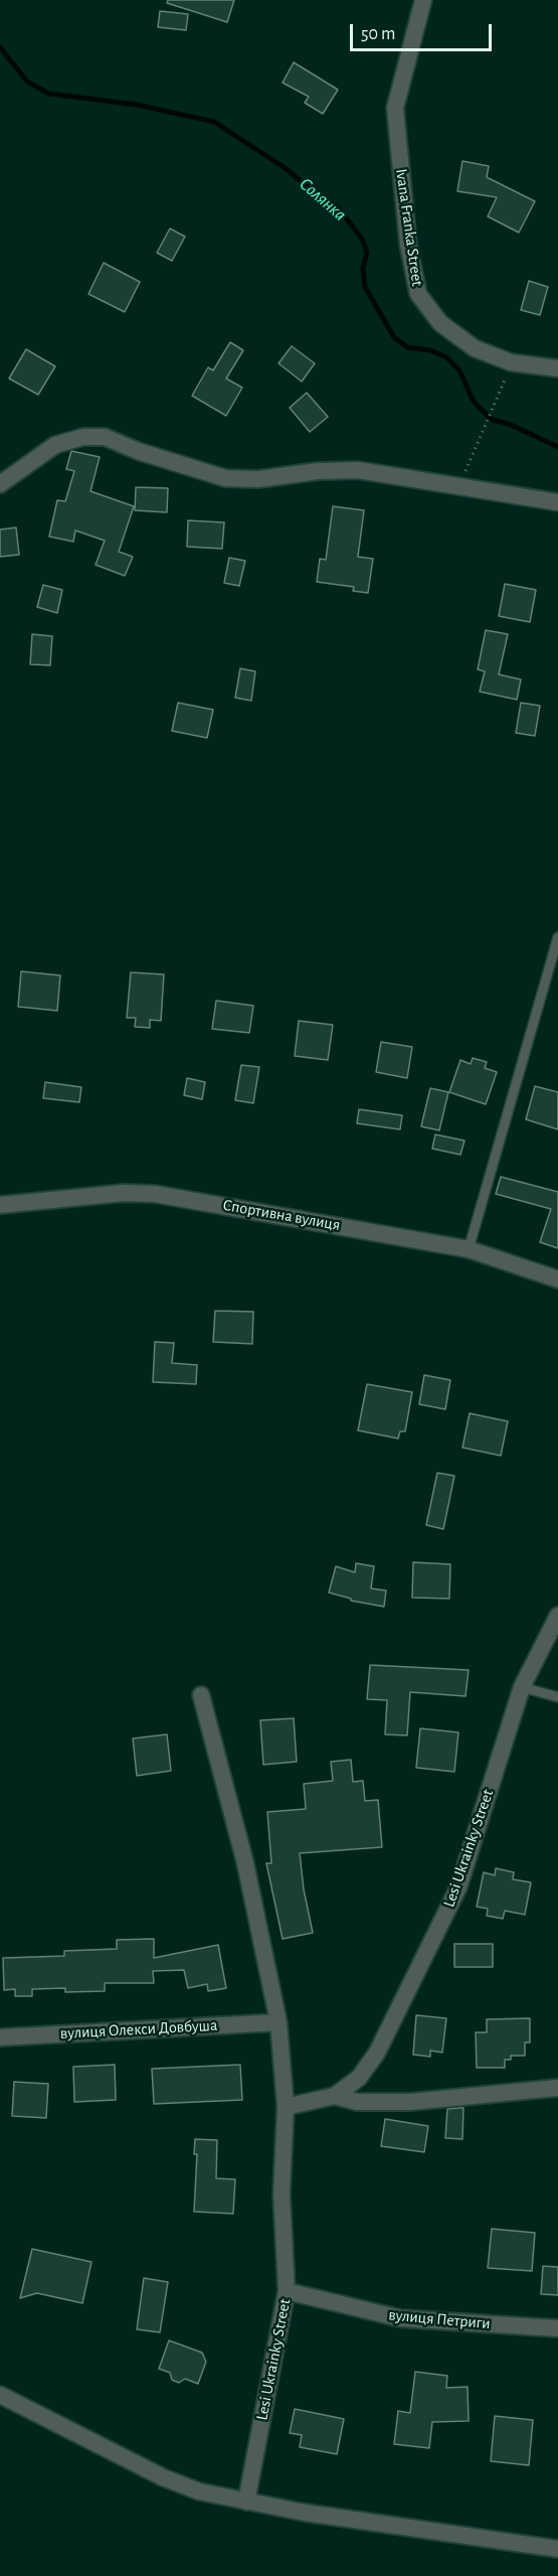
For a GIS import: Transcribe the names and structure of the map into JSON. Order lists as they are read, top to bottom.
{
  "streets": {
    "street": [
      "Ivana Franka Street",
      "Спортивна вулиця",
      "Lesi Ukrainky Street",
      "вулиця Олекси Довбуша",
      "вулиця Петриги"
    ]
  },
  "crossings": [
    ["Lesi Ukrainky Street", "вулиця Олекси Довбуша"],
    ["Lesi Ukrainky Street", "вулиця Петриги"]
  ],
  "water": ["Солянка"],
  "scale_bar": "50 m"
}
